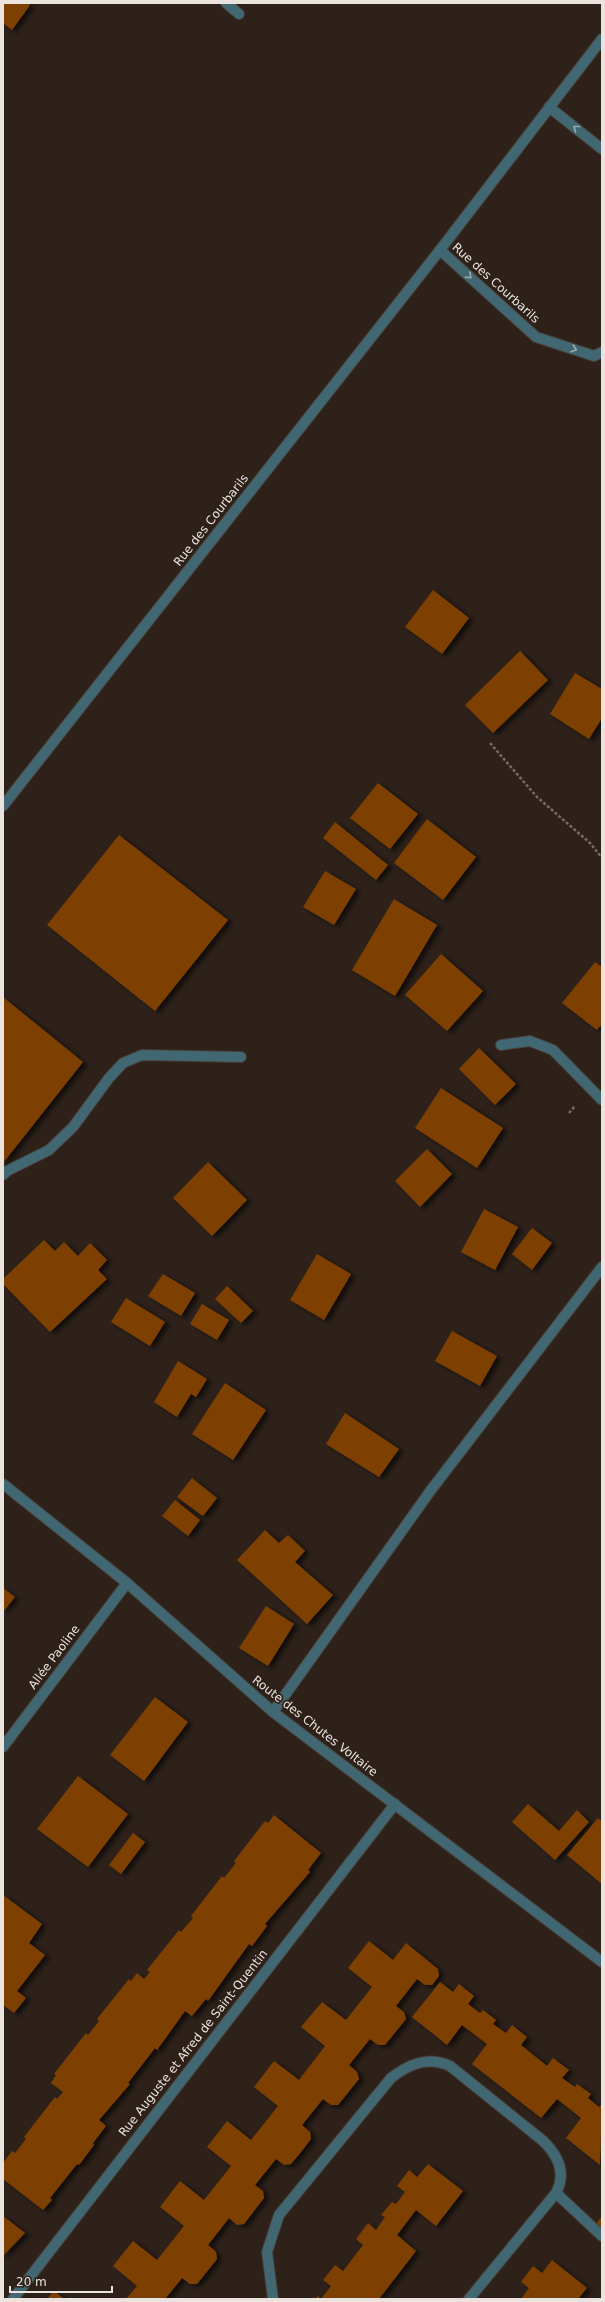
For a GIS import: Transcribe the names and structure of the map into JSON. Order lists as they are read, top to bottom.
{
  "streets": {
    "street": [
      "Rue des Courbarils",
      "Allée Paoline",
      "Route des Chutes Voltaire",
      "Rue Auguste et Afred de Saint-Quentin"
    ]
  },
  "crossings": [
    ["Allée Paoline", "Route des Chutes Voltaire"],
    ["Route des Chutes Voltaire", "Rue Auguste et Afred de Saint-Quentin"]
  ],
  "scale_bar": "20 m"
}
